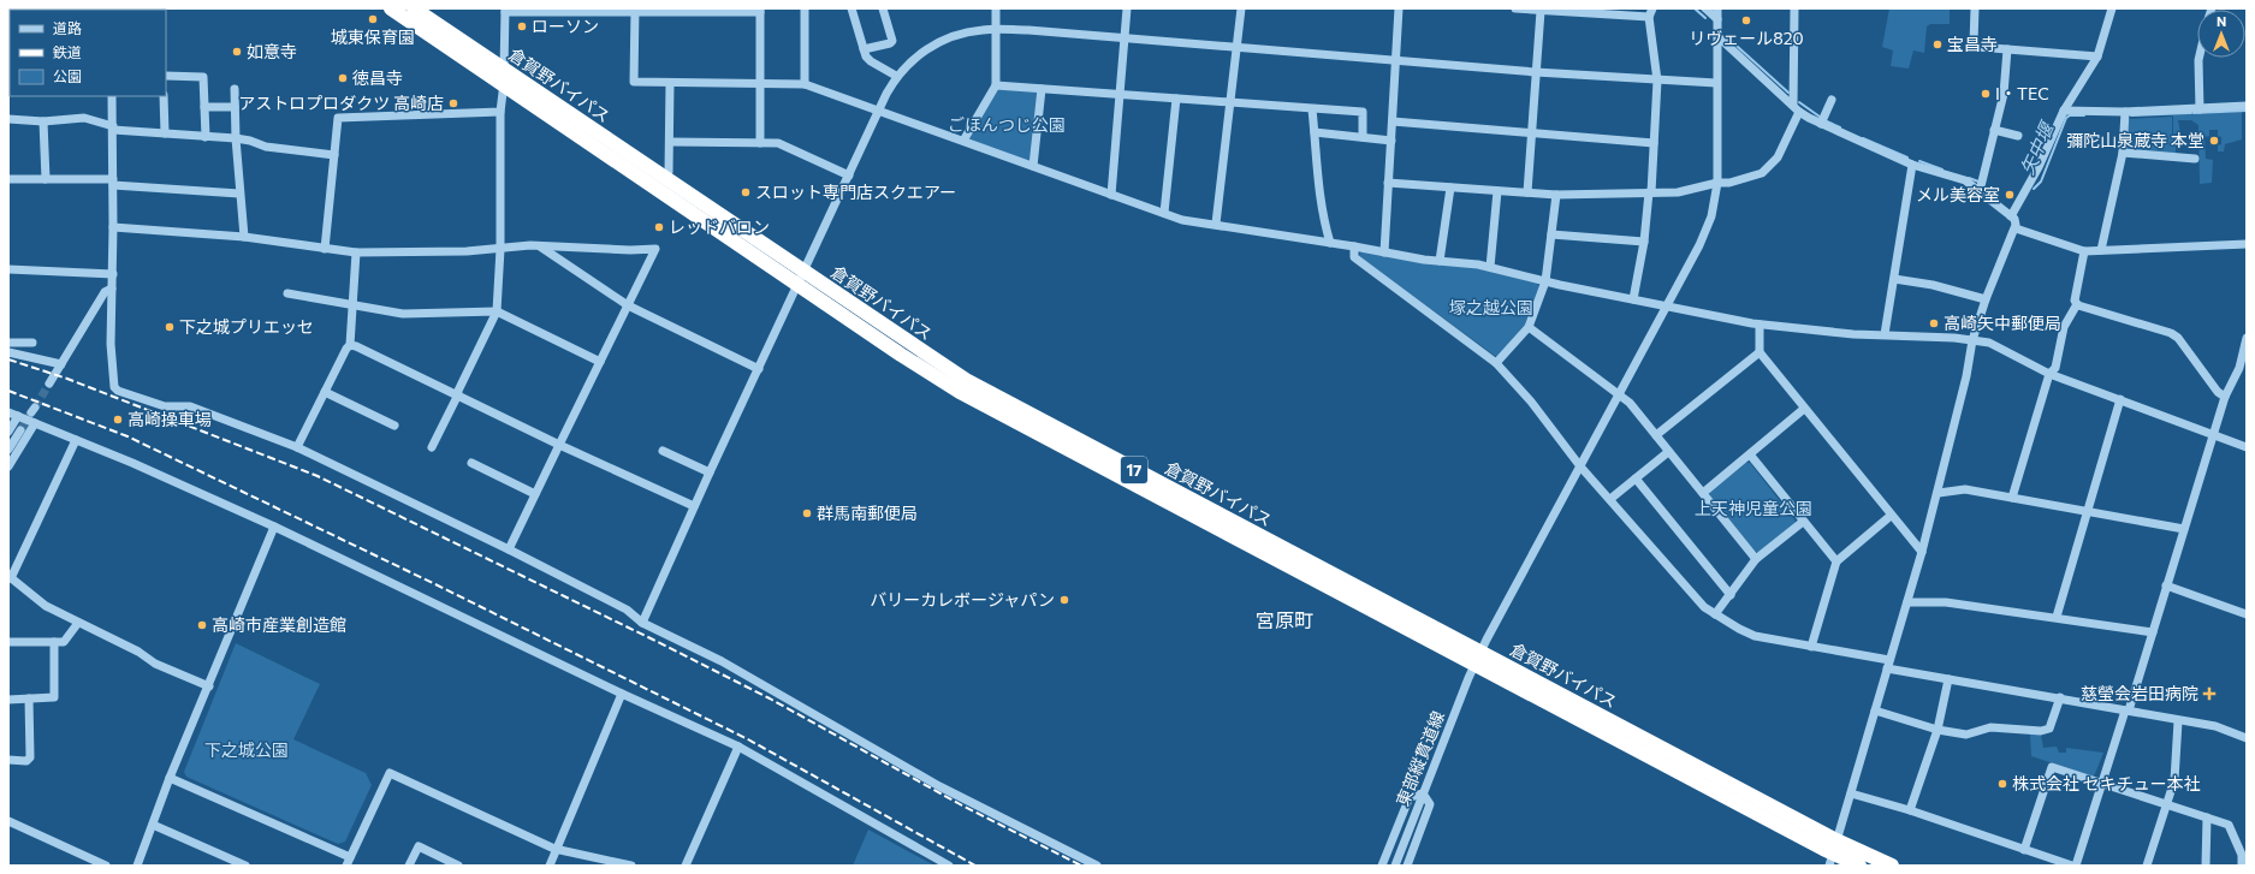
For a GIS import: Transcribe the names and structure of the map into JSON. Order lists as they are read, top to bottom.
{
  "streets": {
    "highway": ["倉賀野バイパス", "17"],
    "street": ["東部縦貫道線"]
  },
  "crossings": [
    ["倉賀野バイパス", "東部縦貫道線"]
  ],
  "districts": ["宮原町"],
  "water": ["矢中堰"],
  "parks": [
    "ごほんつじ公園",
    "塚之越公園",
    "上天神児童公園",
    "下之城公園"
  ],
  "places": {
    "other": [
      "城東保育園",
      "リヴェール820",
      "ローソン",
      "宝昌寺",
      "如意寺",
      "徳昌寺",
      "I・TEC",
      "アストロプロダクツ 高崎店",
      "彌陀山泉蔵寺 本堂",
      "スロット専門店スクエアー",
      "メル美容室",
      "レッドバロン",
      "高崎矢中郵便局",
      "下之城プリエッセ",
      "高崎操車場",
      "群馬南郵便局",
      "バリーカレボージャパン",
      "高崎市産業創造館",
      "株式会社 セキチュー本社"
    ],
    "health": ["慈瑩会岩田病院"]
  },
  "legend": ["道路", "鉄道", "公園"],
  "north": "top"
}
